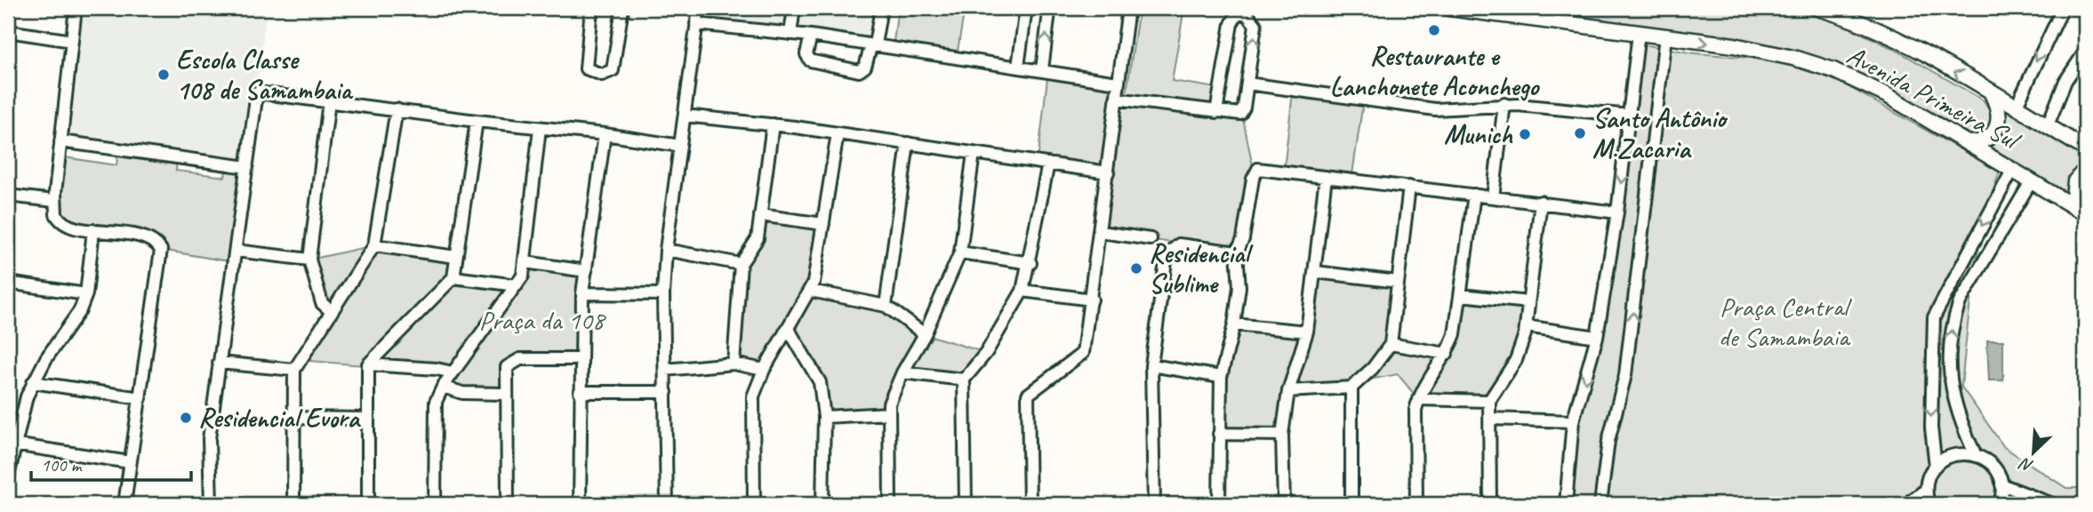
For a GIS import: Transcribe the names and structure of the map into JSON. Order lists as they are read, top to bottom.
{
  "streets": {
    "main road": ["Avenida Primeira Sul"]
  },
  "parks": ["Praça Central de Samambaia", "Praça da 108"],
  "places": [
    "Restaurante e Lanchonete Aconchego",
    "Escola Classe 108 de Samambaia",
    "Santo Antônio M.Zacaria",
    "Munich",
    "Residencial Sublime",
    "Residencial Evora"
  ],
  "scale_bar": "100 m",
  "north": "bottom left"
}
